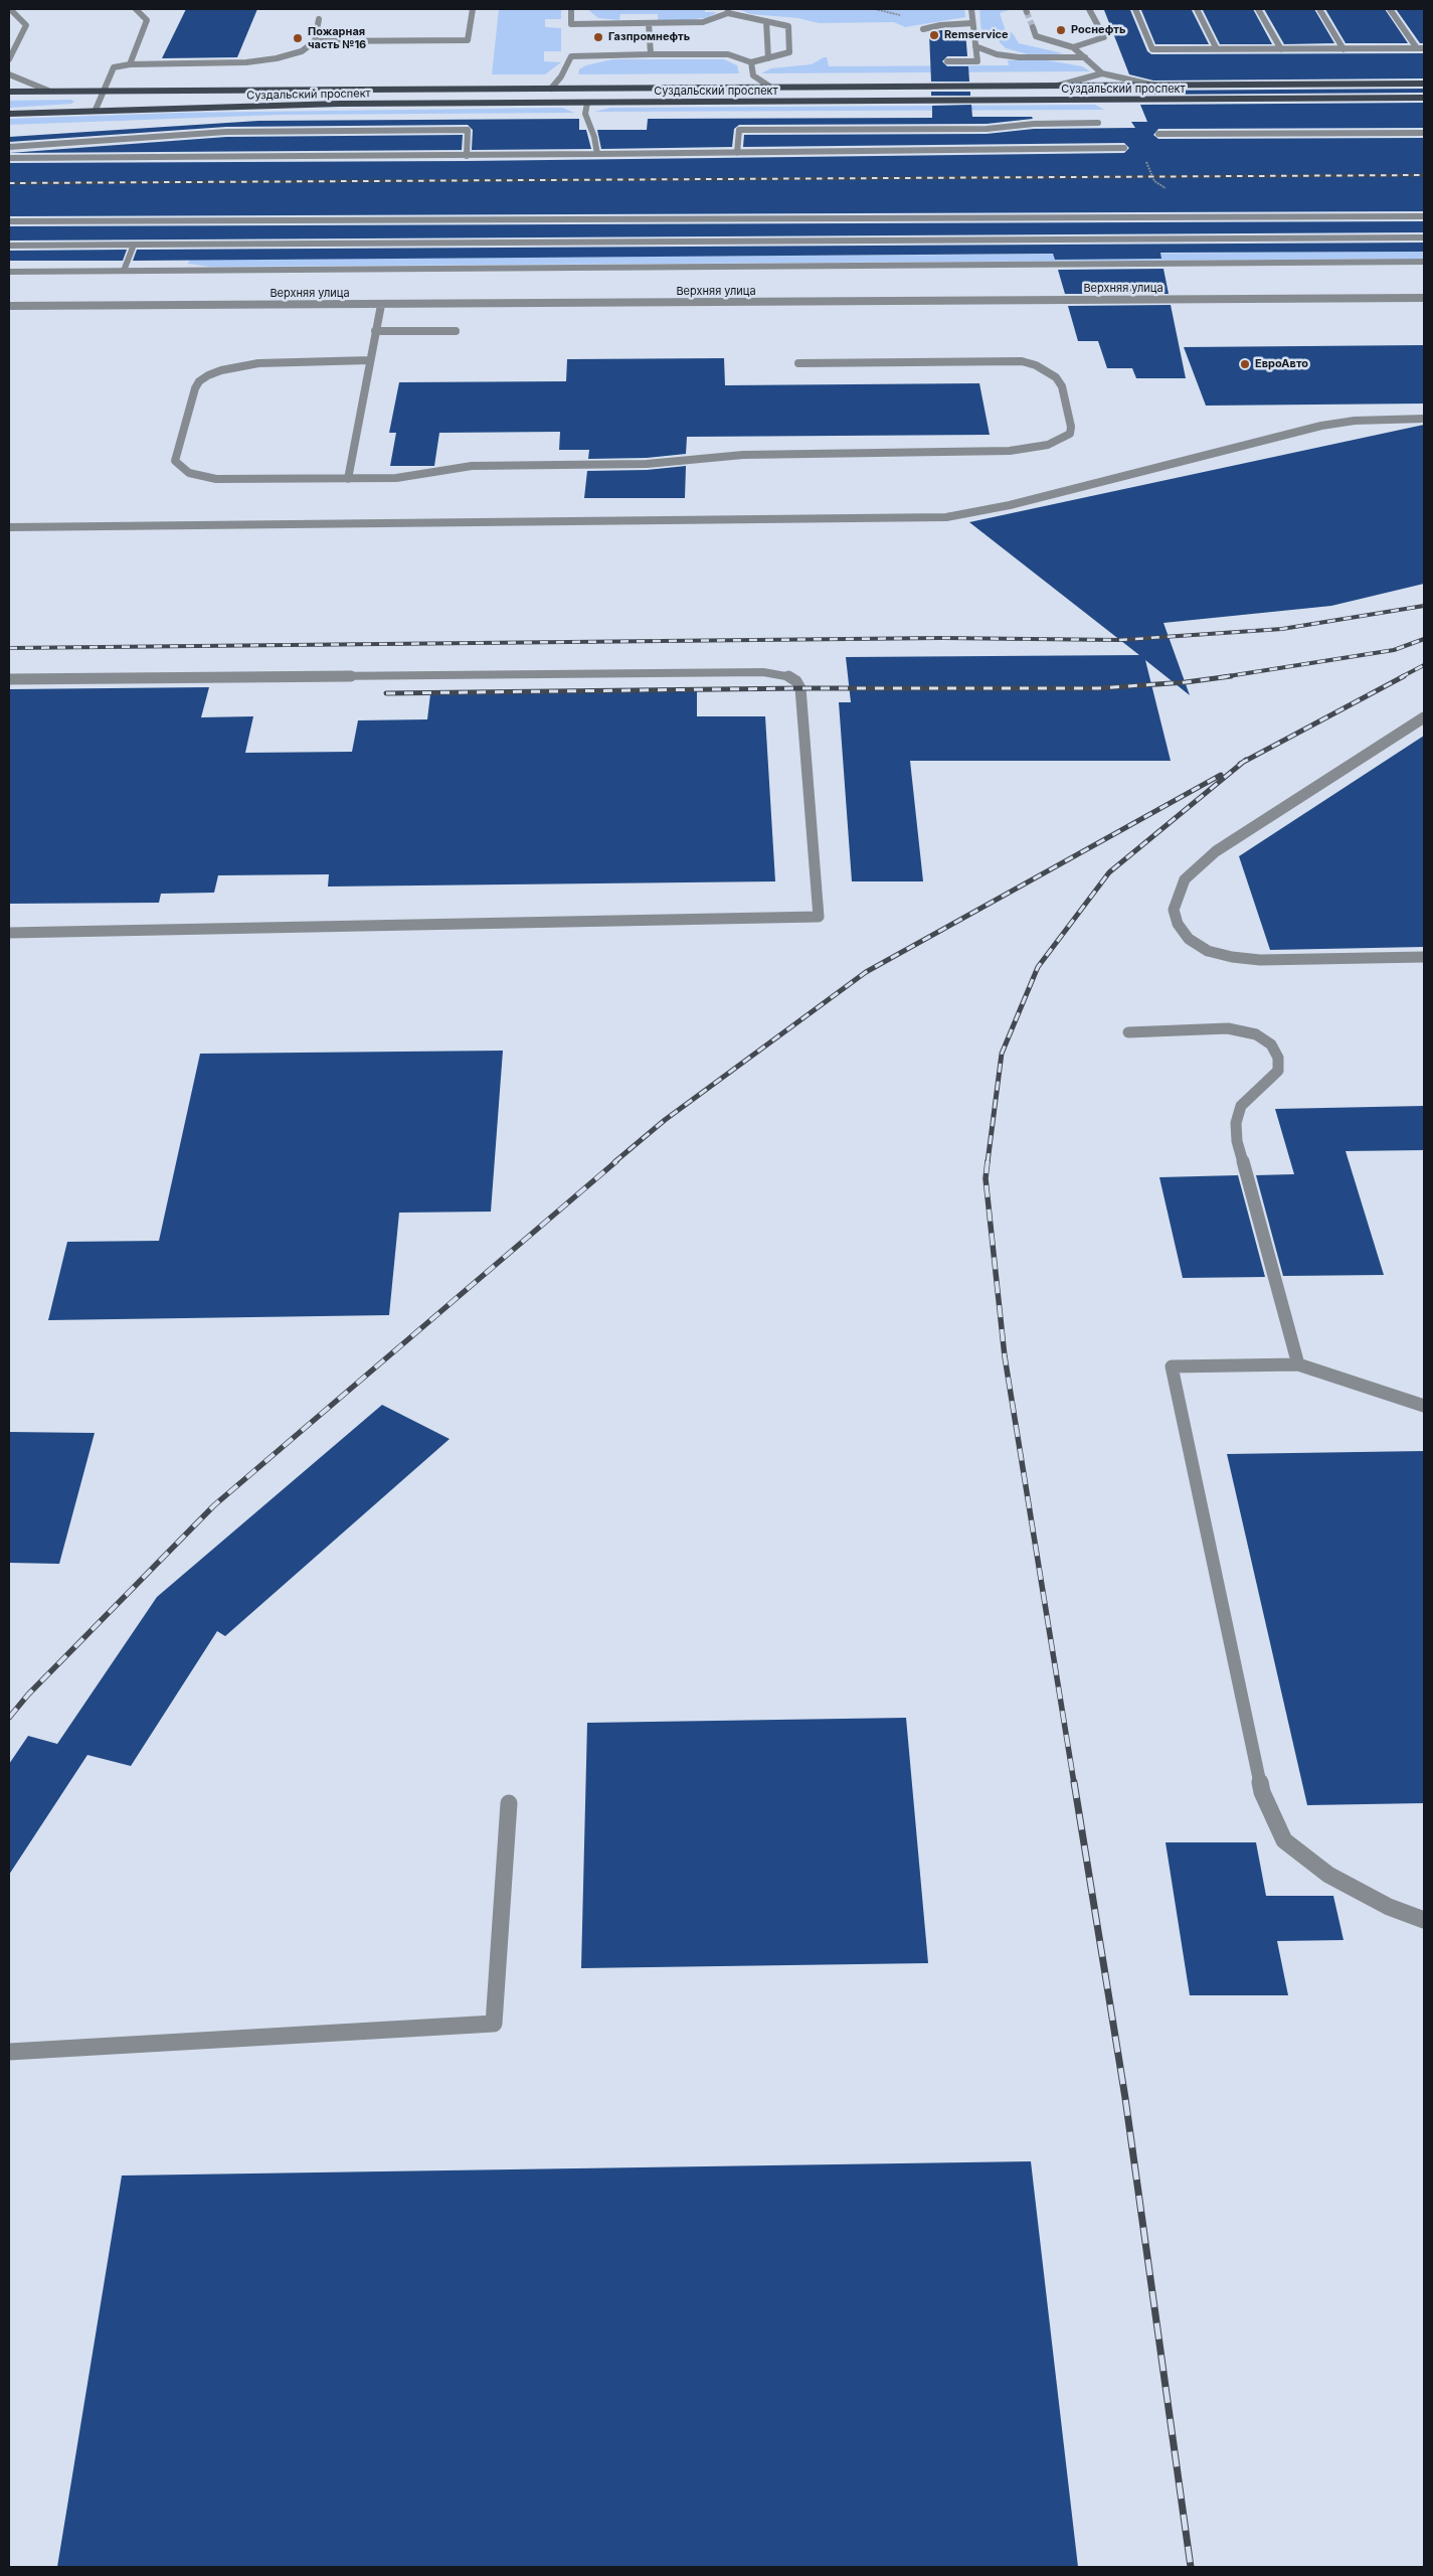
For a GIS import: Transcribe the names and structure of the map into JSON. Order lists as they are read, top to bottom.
{
  "streets": {
    "main road": ["Суздальский проспект"],
    "street": ["Верхняя улица"]
  },
  "places": [
    "Роснефть",
    "Remservice",
    "Газпромнефть",
    "Пожарная часть №16",
    "ЕвроАвто"
  ]
}
